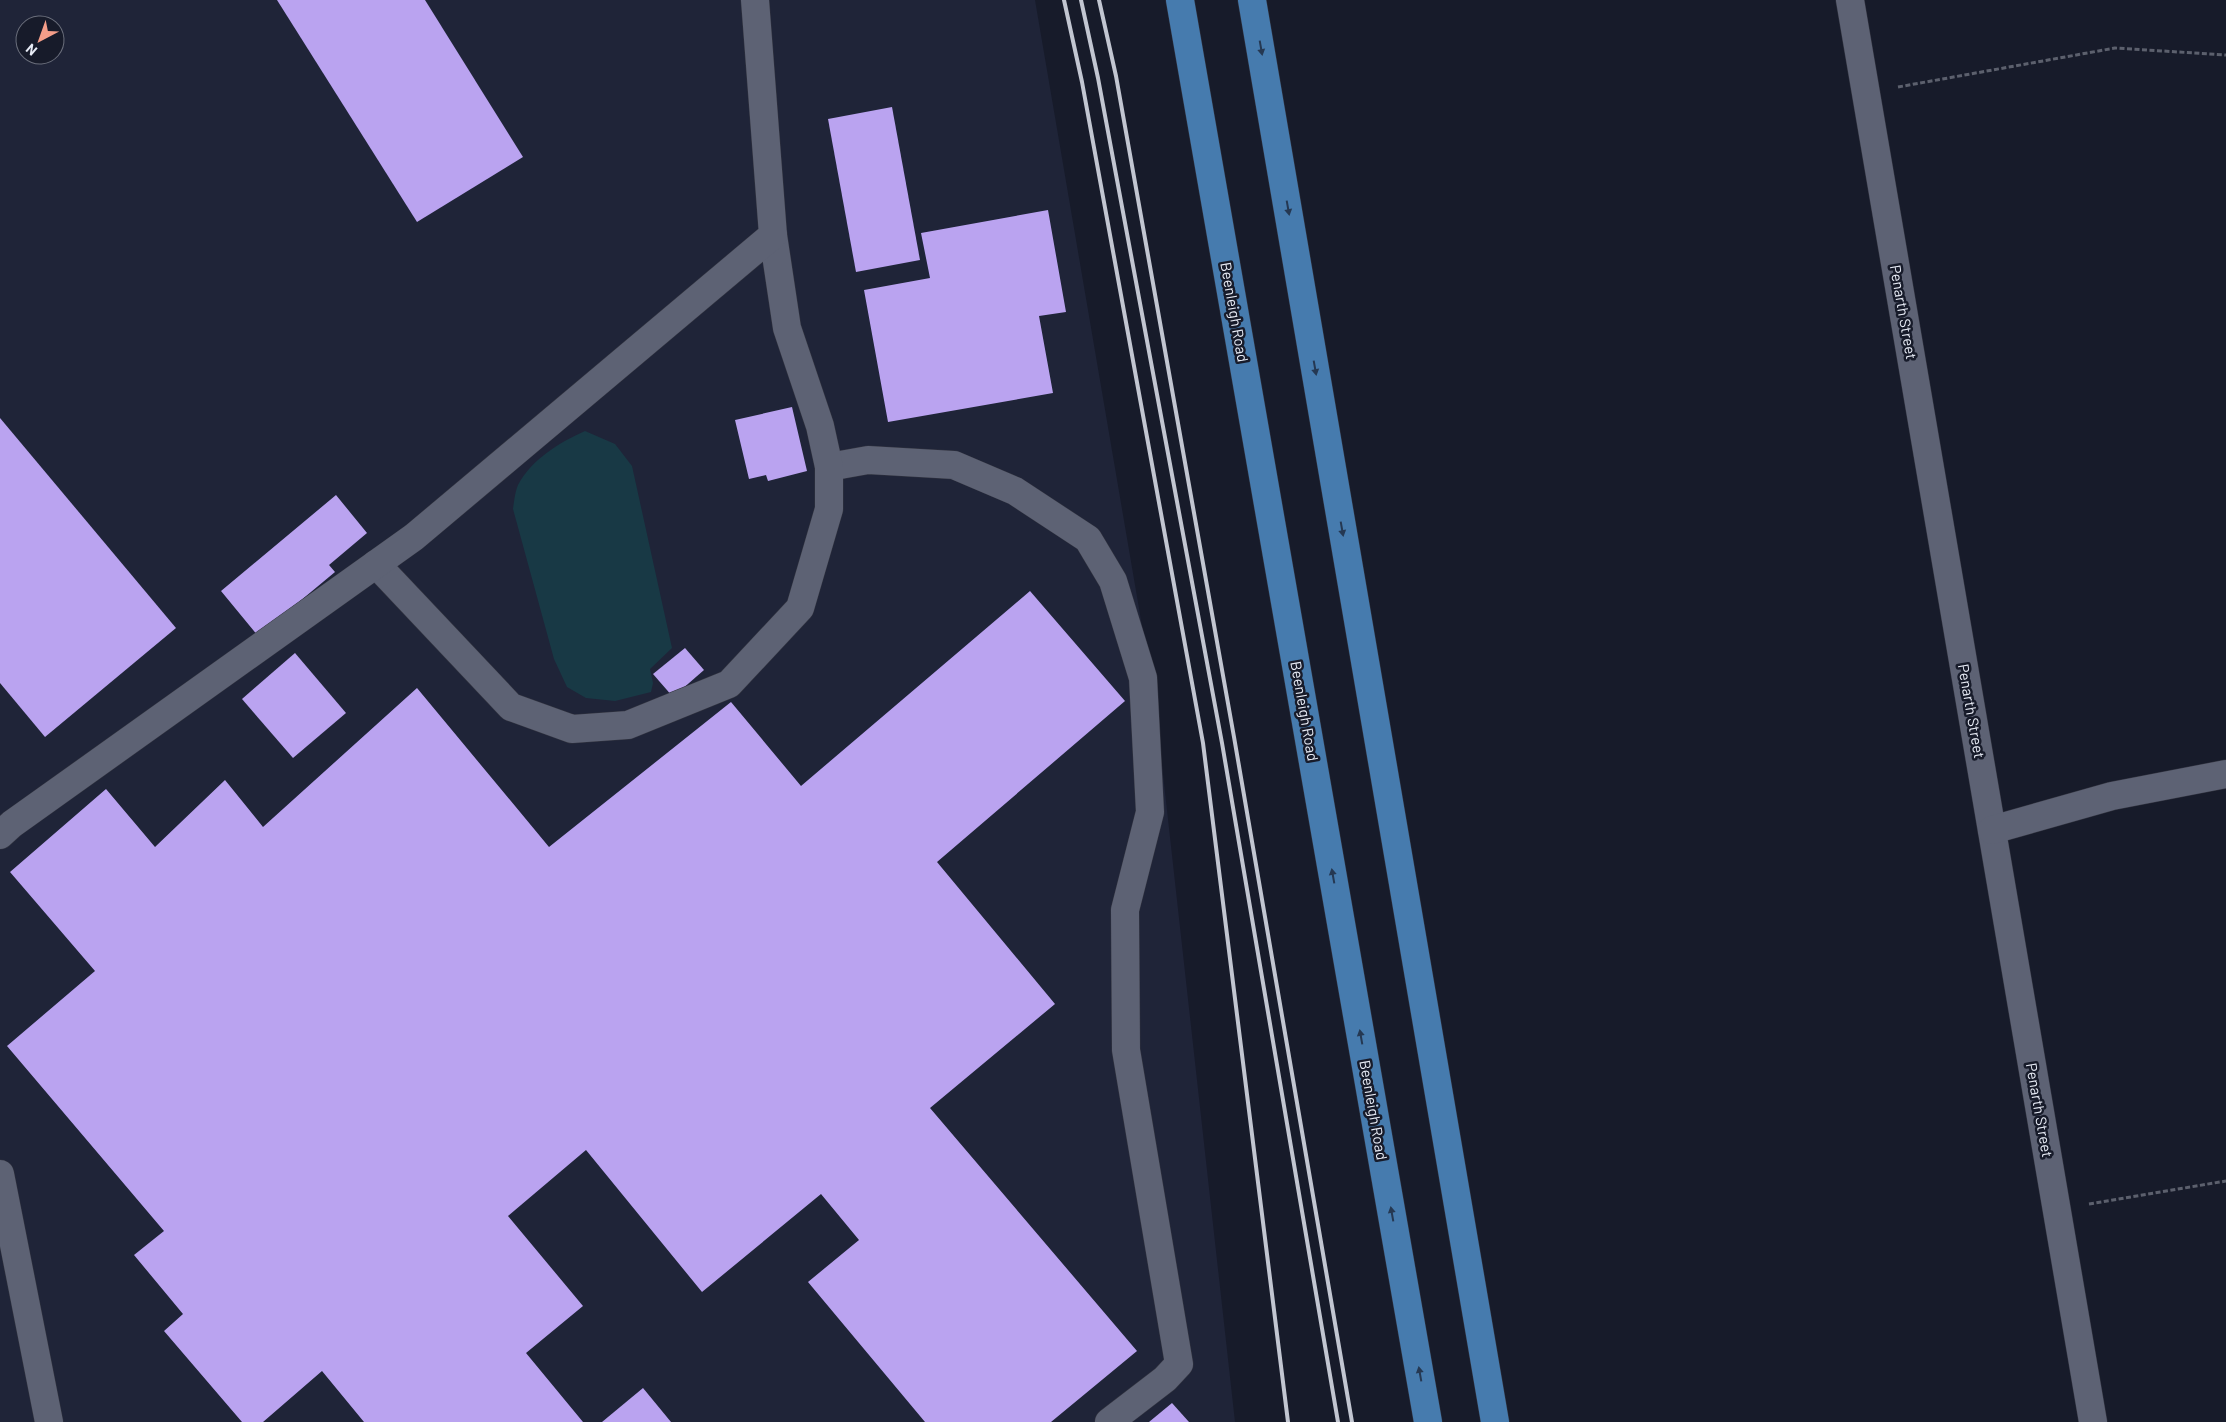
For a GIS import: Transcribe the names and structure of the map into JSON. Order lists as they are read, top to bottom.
{
  "streets": {
    "main road": ["Beenleigh Road"],
    "street": ["Penarth Street"]
  },
  "north": "bottom left"
}
